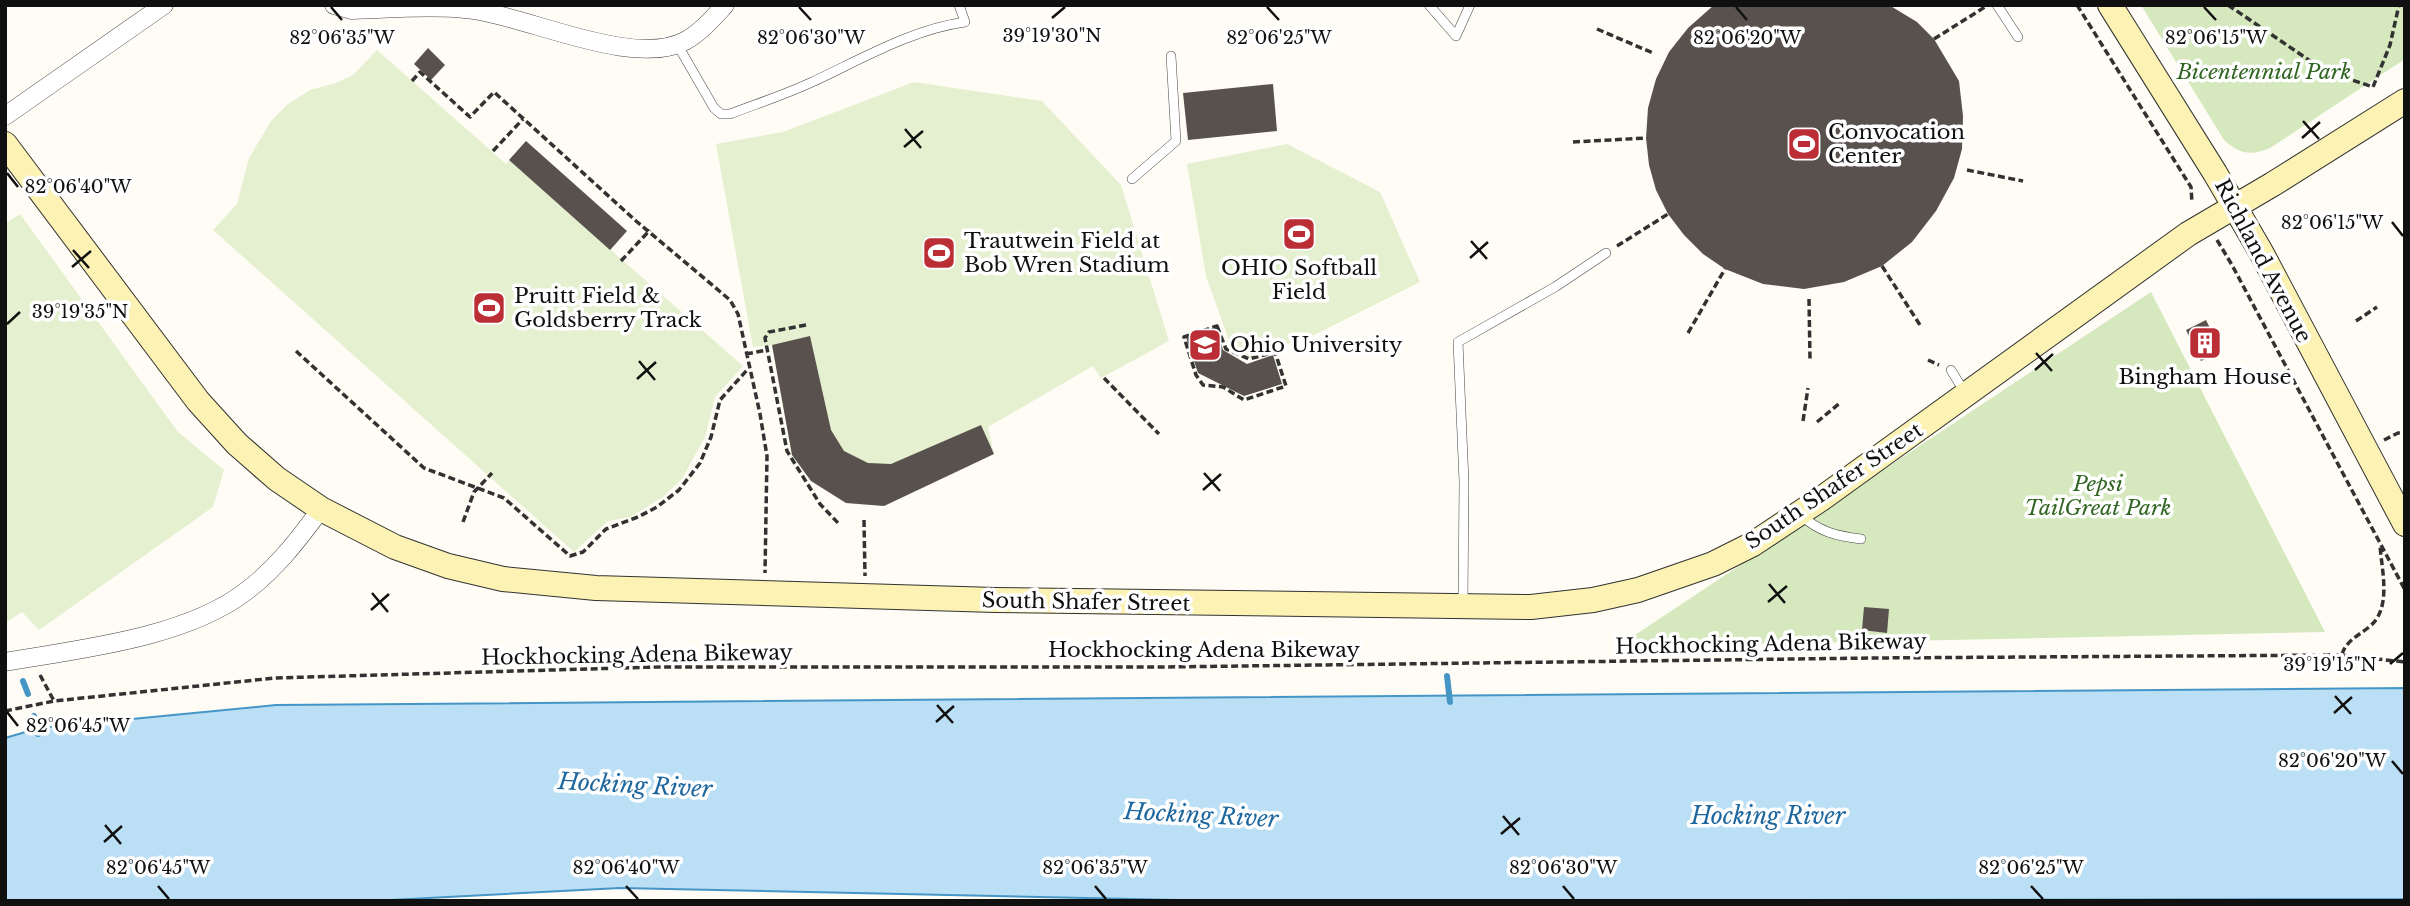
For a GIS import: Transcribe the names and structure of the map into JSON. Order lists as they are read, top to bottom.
{
  "streets": {
    "street": ["Richland Avenue", "South Shafer Street"],
    "path": ["Hockhocking Adena Bikeway"]
  },
  "crossings": [
    ["Richland Avenue", "South Shafer Street"]
  ],
  "water": ["Hocking River"],
  "parks": ["Bicentennial Park", "Pepsi TailGreat Park"],
  "places": {
    "sports": [
      "Convocation Center",
      "OHIO Softball Field",
      "Trautwein Field at Bob Wren Stadium",
      "Pruitt Field & Goldsberry Track"
    ],
    "building": ["Bingham House"],
    "school or university": ["Ohio University"]
  },
  "coordinates": [
    "39°19'30\"N",
    "82°06'15\"W",
    "82°06'35\"W",
    "82°06'30\"W",
    "82°06'25\"W",
    "82°06'20\"W",
    "82°06'40\"W",
    "39°19'35\"N",
    "39°19'15\"N",
    "82°06'45\"W"
  ]
}
